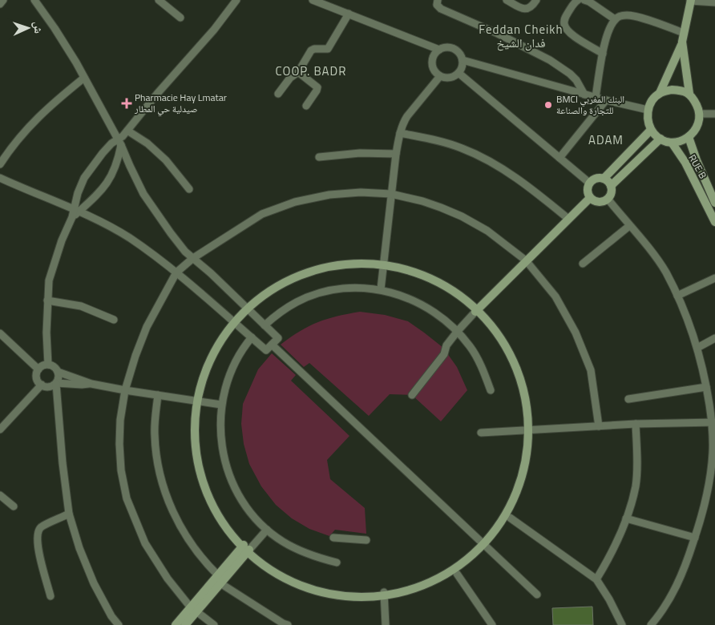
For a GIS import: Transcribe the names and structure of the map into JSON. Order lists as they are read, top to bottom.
{
  "streets": {
    "street": ["RUE B"]
  },
  "districts": ["Feddan Cheikh فدان الشيخ", "COOP. BADR", "ADAM"],
  "places": {
    "health": ["Pharmacie Hay Lmatar صيدلية حي المطار"],
    "other": ["BMCI البنك المغربي للتجارة والصناعة"]
  },
  "north": "right"
}
